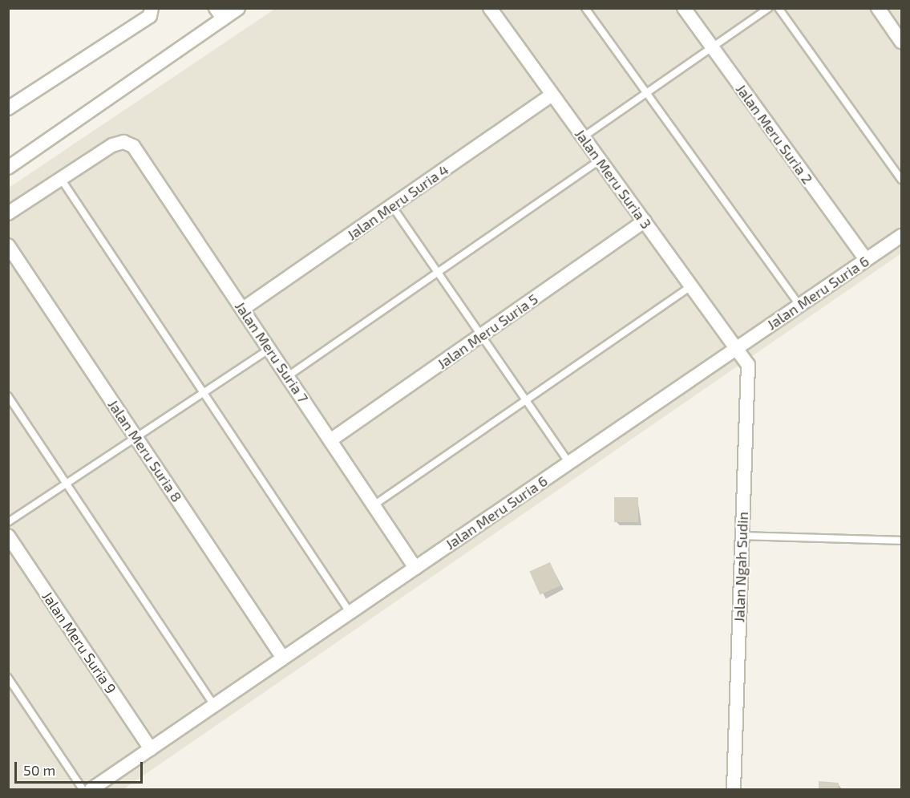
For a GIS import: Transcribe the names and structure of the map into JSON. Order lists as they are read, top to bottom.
{
  "streets": {
    "street": [
      "Jalan Meru Suria 2",
      "Jalan Meru Suria 3",
      "Jalan Meru Suria 4",
      "Jalan Meru Suria 6",
      "Jalan Meru Suria 5",
      "Jalan Meru Suria 7",
      "Jalan Meru Suria 8",
      "Jalan Ngah Sudin",
      "Jalan Meru Suria 9"
    ]
  },
  "crossings": [
    ["Jalan Meru Suria 2", "Jalan Meru Suria 6"],
    ["Jalan Meru Suria 3", "Jalan Meru Suria 4"],
    ["Jalan Meru Suria 3", "Jalan Meru Suria 6"],
    ["Jalan Meru Suria 3", "Jalan Meru Suria 5"],
    ["Jalan Meru Suria 3", "Jalan Ngah Sudin"],
    ["Jalan Meru Suria 4", "Jalan Meru Suria 7"],
    ["Jalan Meru Suria 6", "Jalan Meru Suria 7"],
    ["Jalan Meru Suria 6", "Jalan Meru Suria 8"],
    ["Jalan Meru Suria 6", "Jalan Ngah Sudin"],
    ["Jalan Meru Suria 6", "Jalan Meru Suria 9"],
    ["Jalan Meru Suria 5", "Jalan Meru Suria 7"]
  ],
  "scale_bar": "50 m"
}
